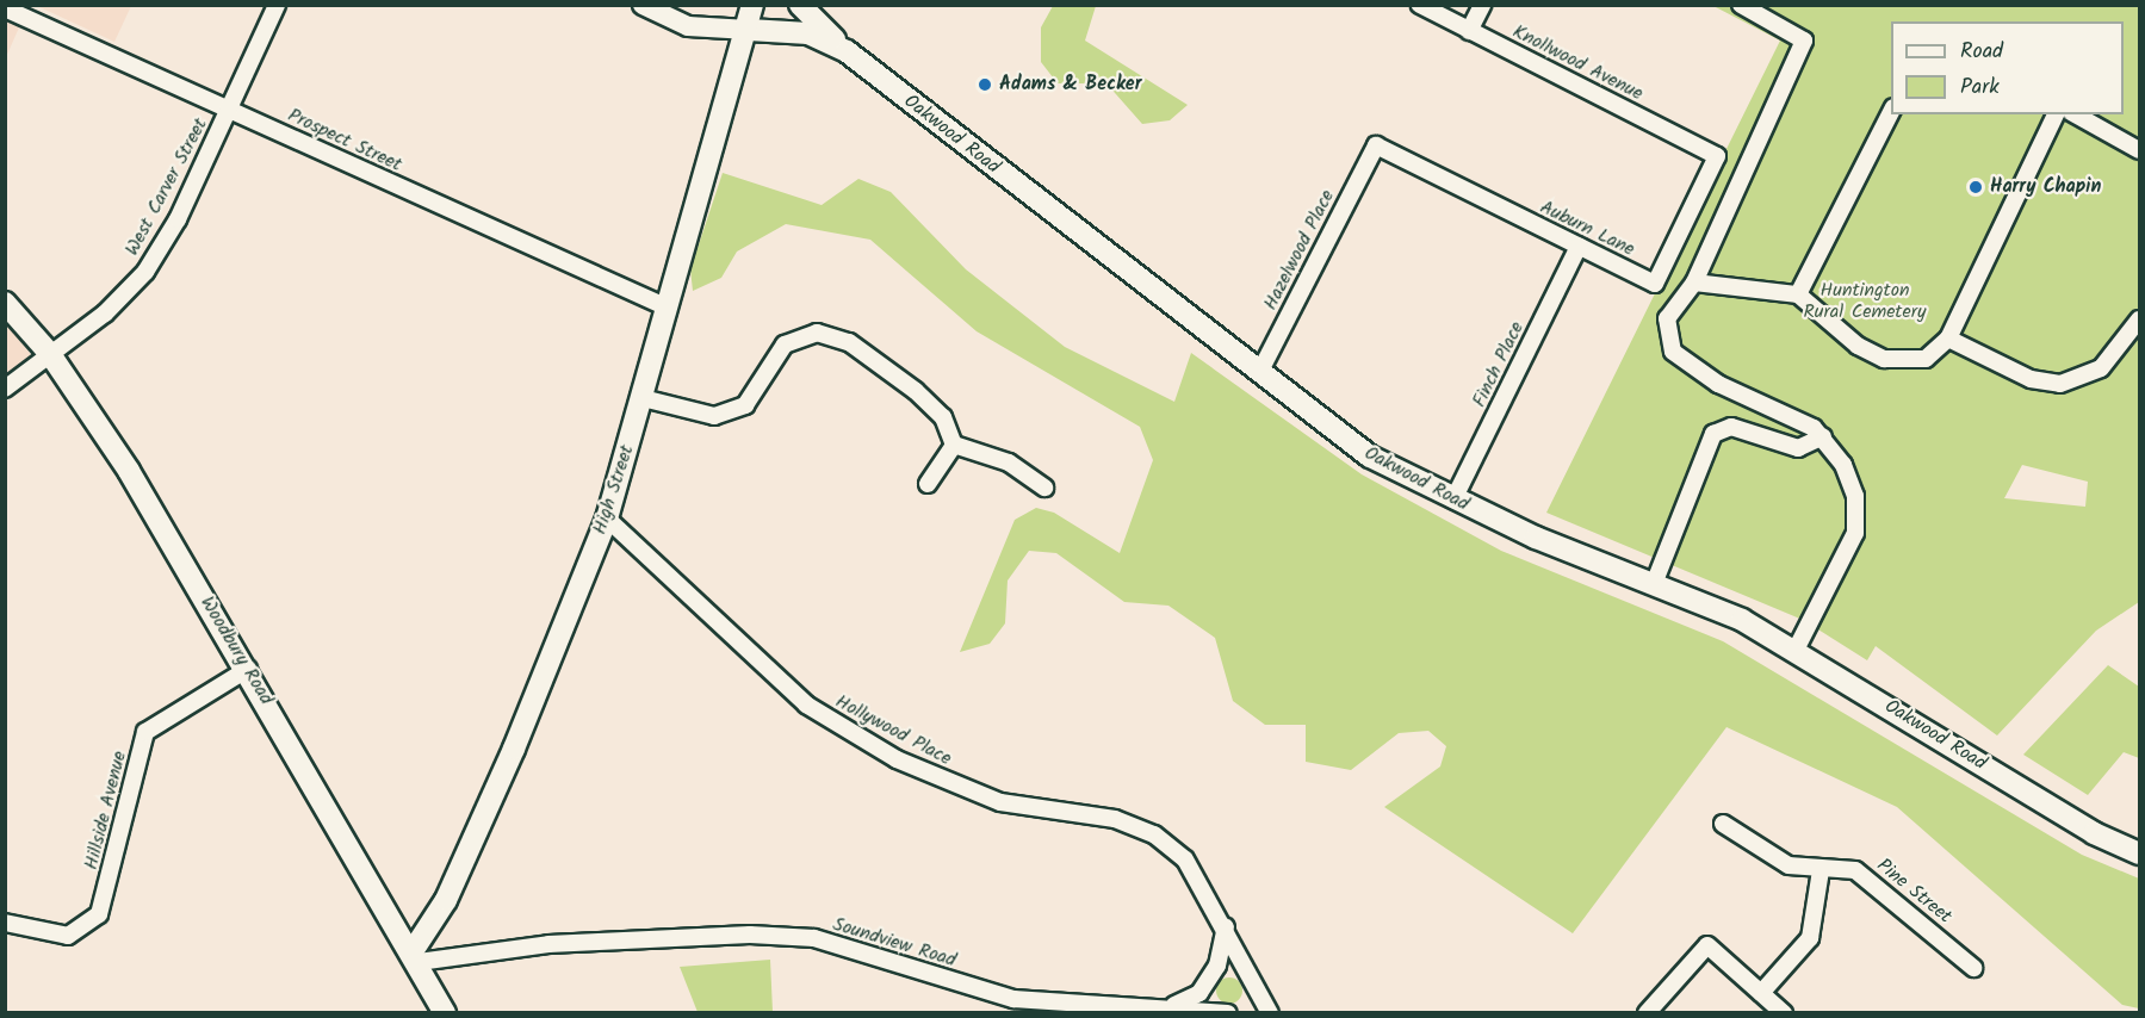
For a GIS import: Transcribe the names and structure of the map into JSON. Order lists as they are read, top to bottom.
{
  "streets": {
    "main road": ["Oakwood Road", "High Street", "Woodbury Road"],
    "street": [
      "Knollwood Avenue",
      "Prospect Street",
      "West Carver Street",
      "Auburn Lane",
      "Hazelwood Place",
      "Finch Place",
      "Hollywood Place",
      "Hillside Avenue",
      "Pine Street",
      "Soundview Road"
    ]
  },
  "crossings": [
    ["Knollwood Avenue", "Auburn Lane"],
    ["Oakwood Road", "Hazelwood Place"],
    ["Oakwood Road", "Finch Place"],
    ["Oakwood Road", "High Street"],
    ["Prospect Street", "West Carver Street"],
    ["Prospect Street", "High Street"],
    ["West Carver Street", "Woodbury Road"],
    ["Auburn Lane", "Hazelwood Place"],
    ["Auburn Lane", "Finch Place"],
    ["High Street", "Woodbury Road"],
    ["High Street", "Hollywood Place"],
    ["High Street", "Soundview Road"],
    ["Woodbury Road", "Hillside Avenue"],
    ["Woodbury Road", "Soundview Road"]
  ],
  "parks": ["Huntington Rural Cemetery"],
  "places": ["Adams & Becker", "Harry Chapin"],
  "legend": ["Road", "Park"]
}
